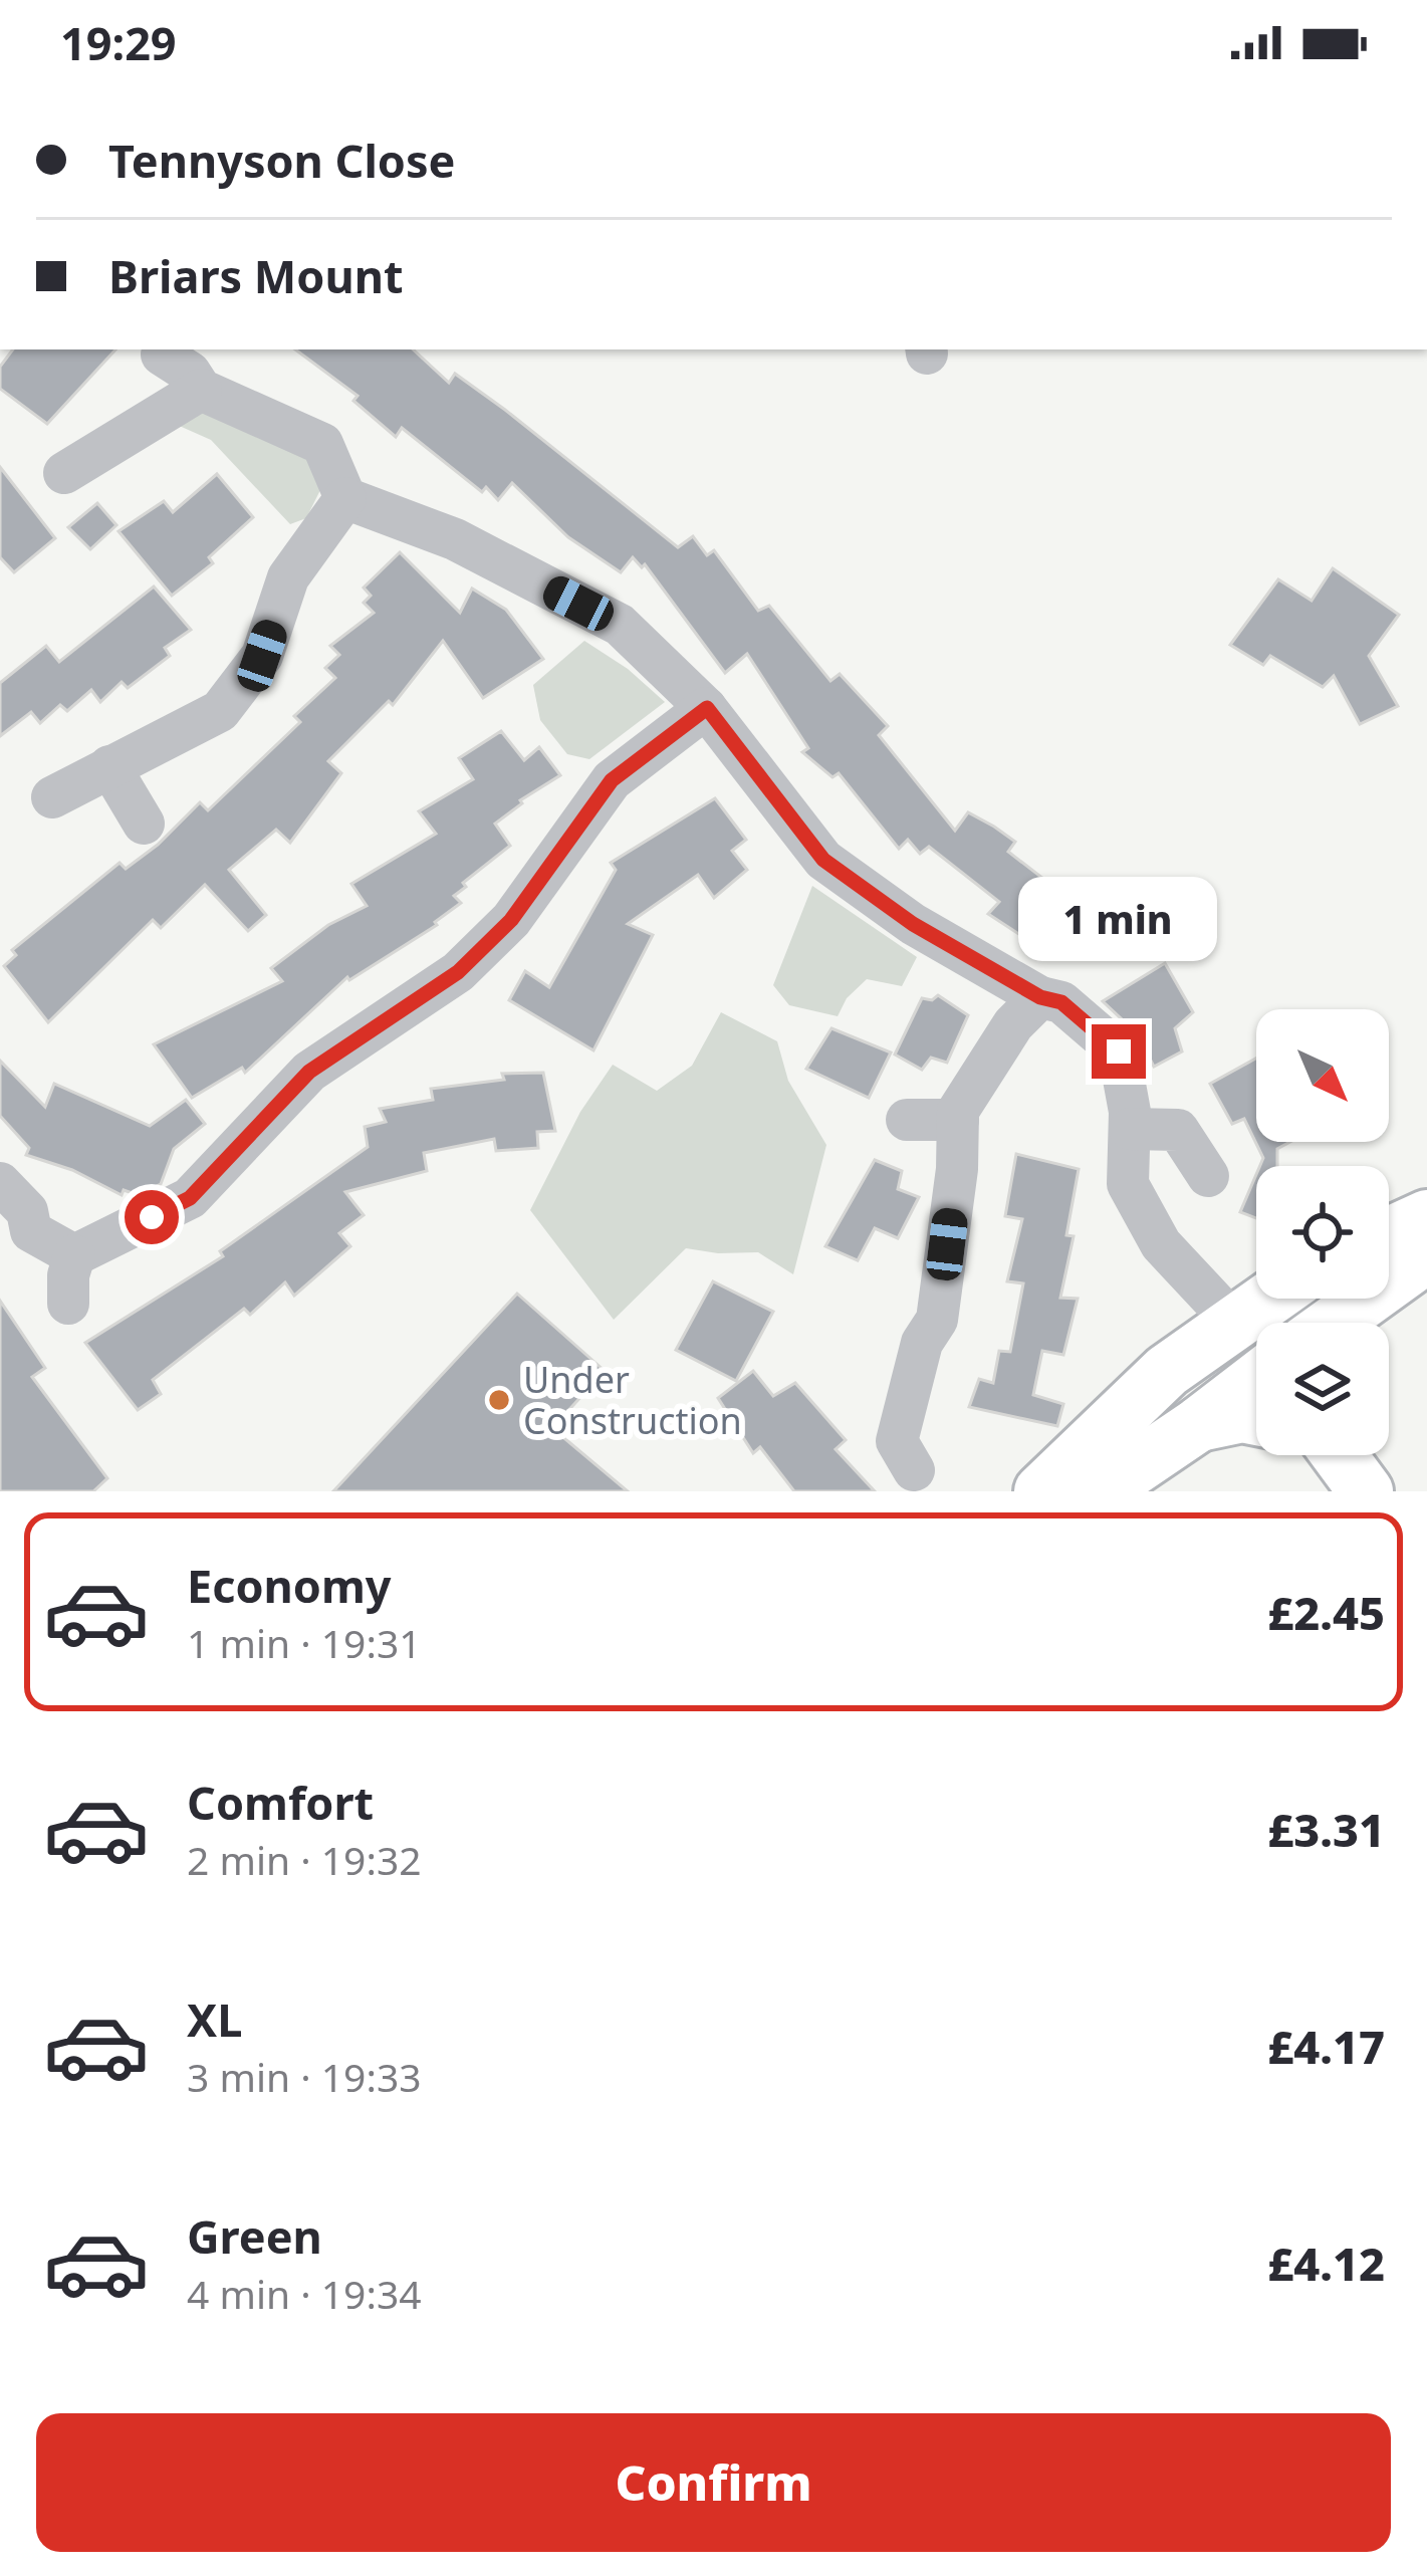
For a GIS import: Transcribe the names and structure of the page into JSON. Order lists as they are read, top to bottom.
{
  "places": ["Under Construction"],
  "north": "bottom right",
  "page": {
    "status": "19:29",
    "banner": ["Tennyson Close", "Briars Mount"],
    "bubble": "1 min",
    "list": [
      {
        "name": "Economy",
        "note": "1 min · 19:31",
        "value": "£2.45"
      },
      {
        "name": "Comfort",
        "note": "2 min · 19:32",
        "value": "£3.31"
      },
      {
        "name": "XL",
        "note": "3 min · 19:33",
        "value": "£4.17"
      },
      {
        "name": "Green",
        "note": "4 min · 19:34",
        "value": "£4.12"
      }
    ],
    "buttons": "Confirm"
  }
}
